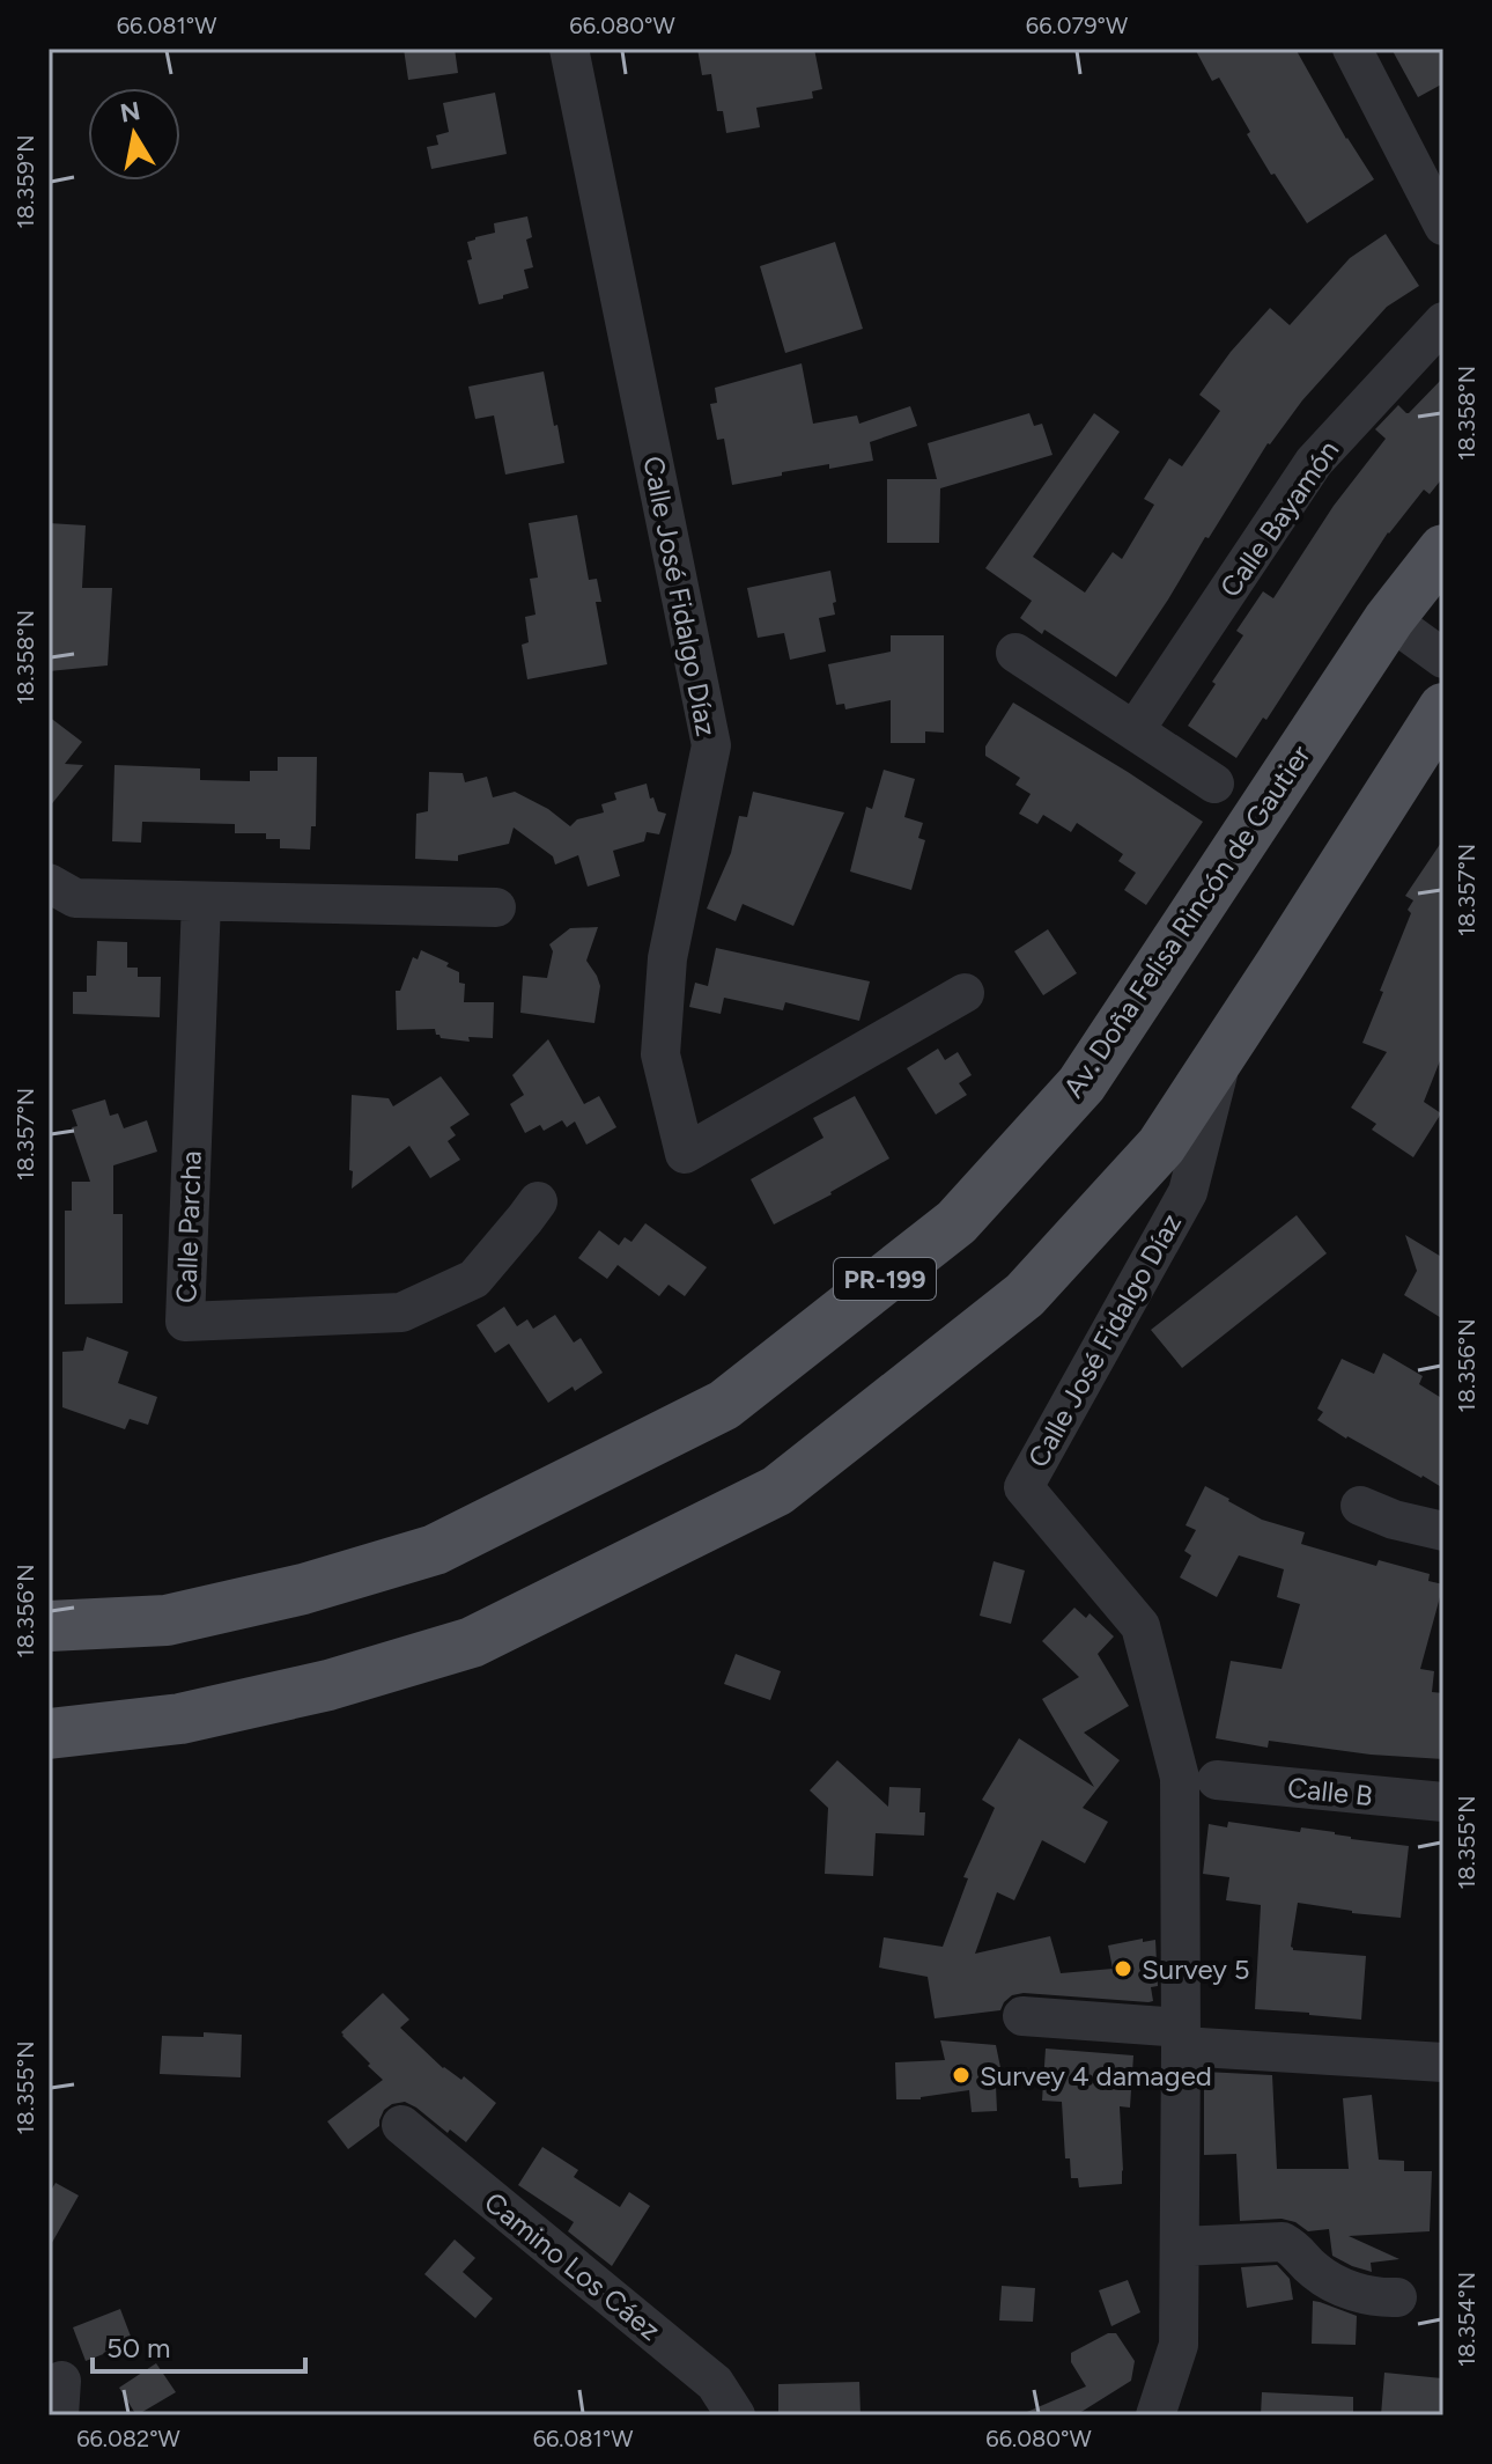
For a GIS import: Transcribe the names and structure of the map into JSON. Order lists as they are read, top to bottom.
{
  "streets": {
    "main road": ["Av. Doña Felisa Rincón de Gautier", "PR-199"],
    "street": [
      "Calle Bayamón",
      "Calle José Fidalgo Díaz",
      "Calle Parcha",
      "Calle B",
      "Camino Los Cáez"
    ]
  },
  "places": ["Survey 5", "Survey 4 damaged"],
  "scale_bar": "50 m",
  "north": "top",
  "coordinates": [
    "66.081°W",
    "66.080°W",
    "66.079°W",
    "18.359°N",
    "18.358°N",
    "18.357°N",
    "18.356°N",
    "18.355°N",
    "18.354°N",
    "66.082°W"
  ]
}
